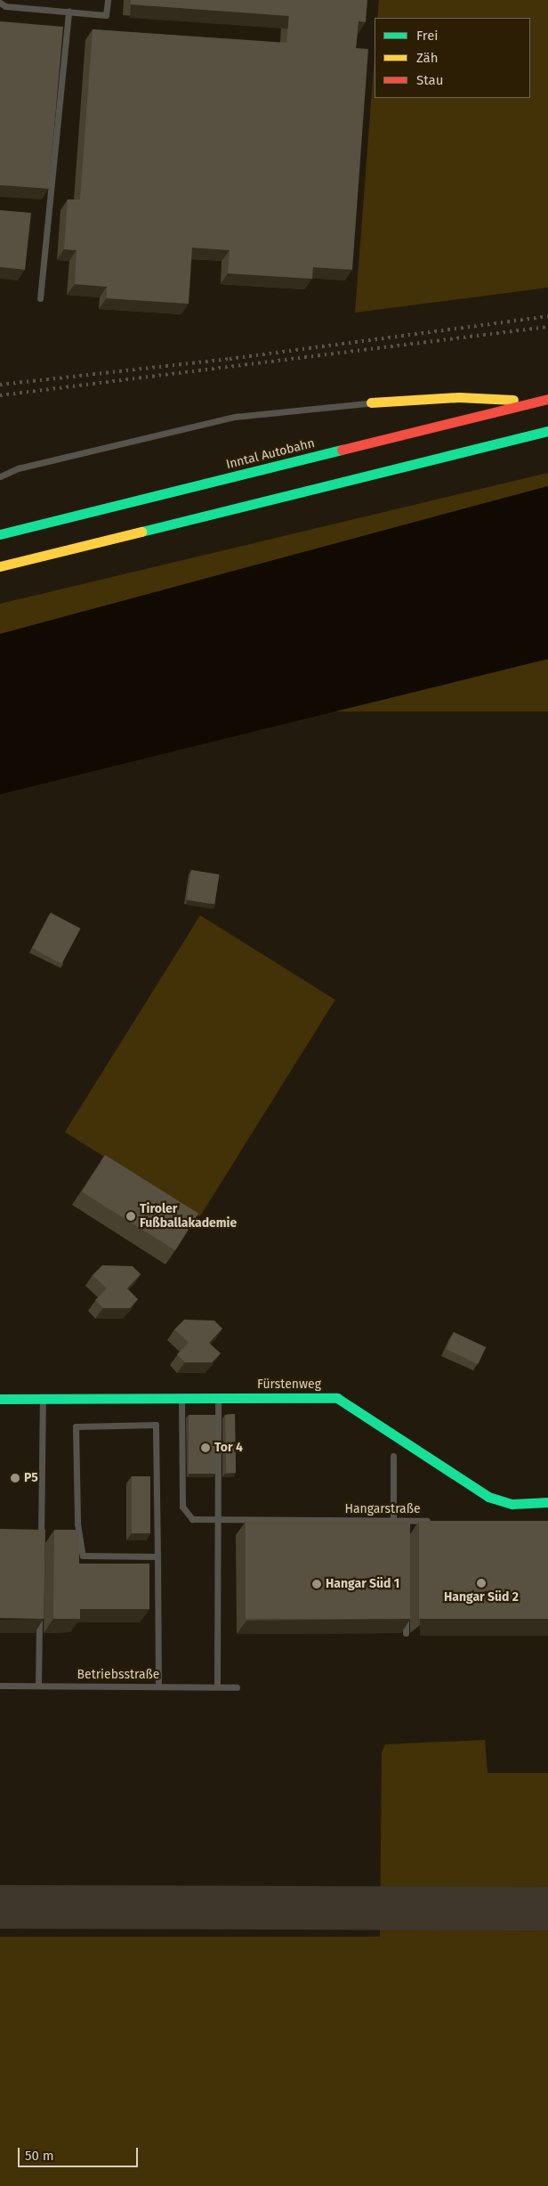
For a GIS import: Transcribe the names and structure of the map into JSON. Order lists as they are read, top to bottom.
{
  "streets": {
    "main road": ["Inntal Autobahn", "Fürstenweg"],
    "lane": ["Hangarstraße", "Betriebsstraße"]
  },
  "crossings": [
    ["Fürstenweg", "Hangarstraße"]
  ],
  "places": [
    "Tiroler Fußballakademie",
    "Tor 4",
    "P5",
    "Hangar Süd 2",
    "Hangar Süd 1"
  ],
  "legend": ["Frei", "Zäh", "Stau"],
  "scale_bar": "50 m"
}
